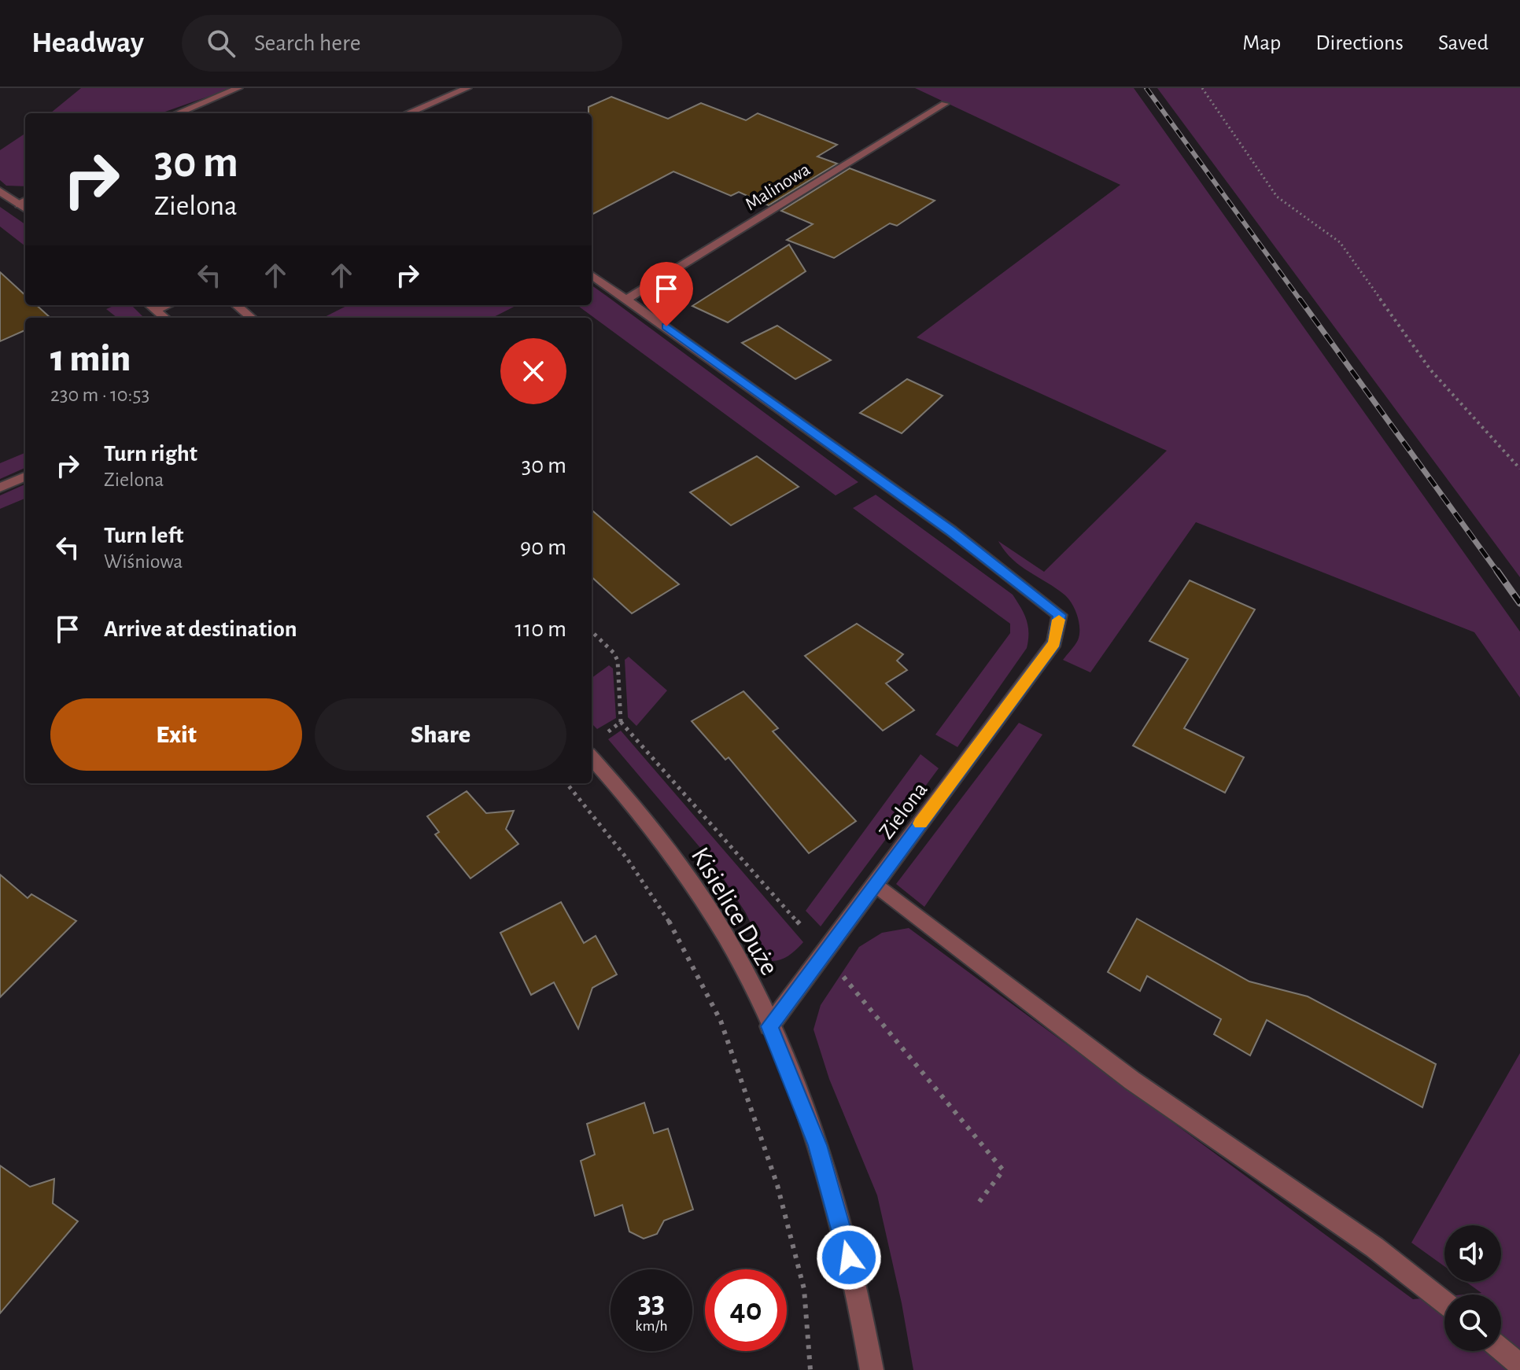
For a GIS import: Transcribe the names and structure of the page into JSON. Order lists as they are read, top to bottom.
{
  "streets": {
    "street": ["Malinowa", "Zielona", "Kisielice Duże"]
  },
  "crossings": [
    ["Malinowa", "Zielona"],
    ["Zielona", "Kisielice Duże"]
  ],
  "page": {
    "header": "Headway",
    "search": "Search here",
    "nav": ["Map", "Directions", "Saved"],
    "turn": ["30 m", "Zielona"],
    "heading": ["1 min", "230 m · 10:53"],
    "list": [
      {
        "name": "Turn right",
        "note": "Zielona",
        "value": "30 m"
      },
      {
        "name": "Turn left",
        "note": "Wiśniowa",
        "value": "90 m"
      },
      {
        "name": "Arrive at destination",
        "value": "110 m"
      }
    ],
    "buttons": ["Exit", "Share"],
    "speed": "33 km/h",
    "limit": "40"
  }
}
